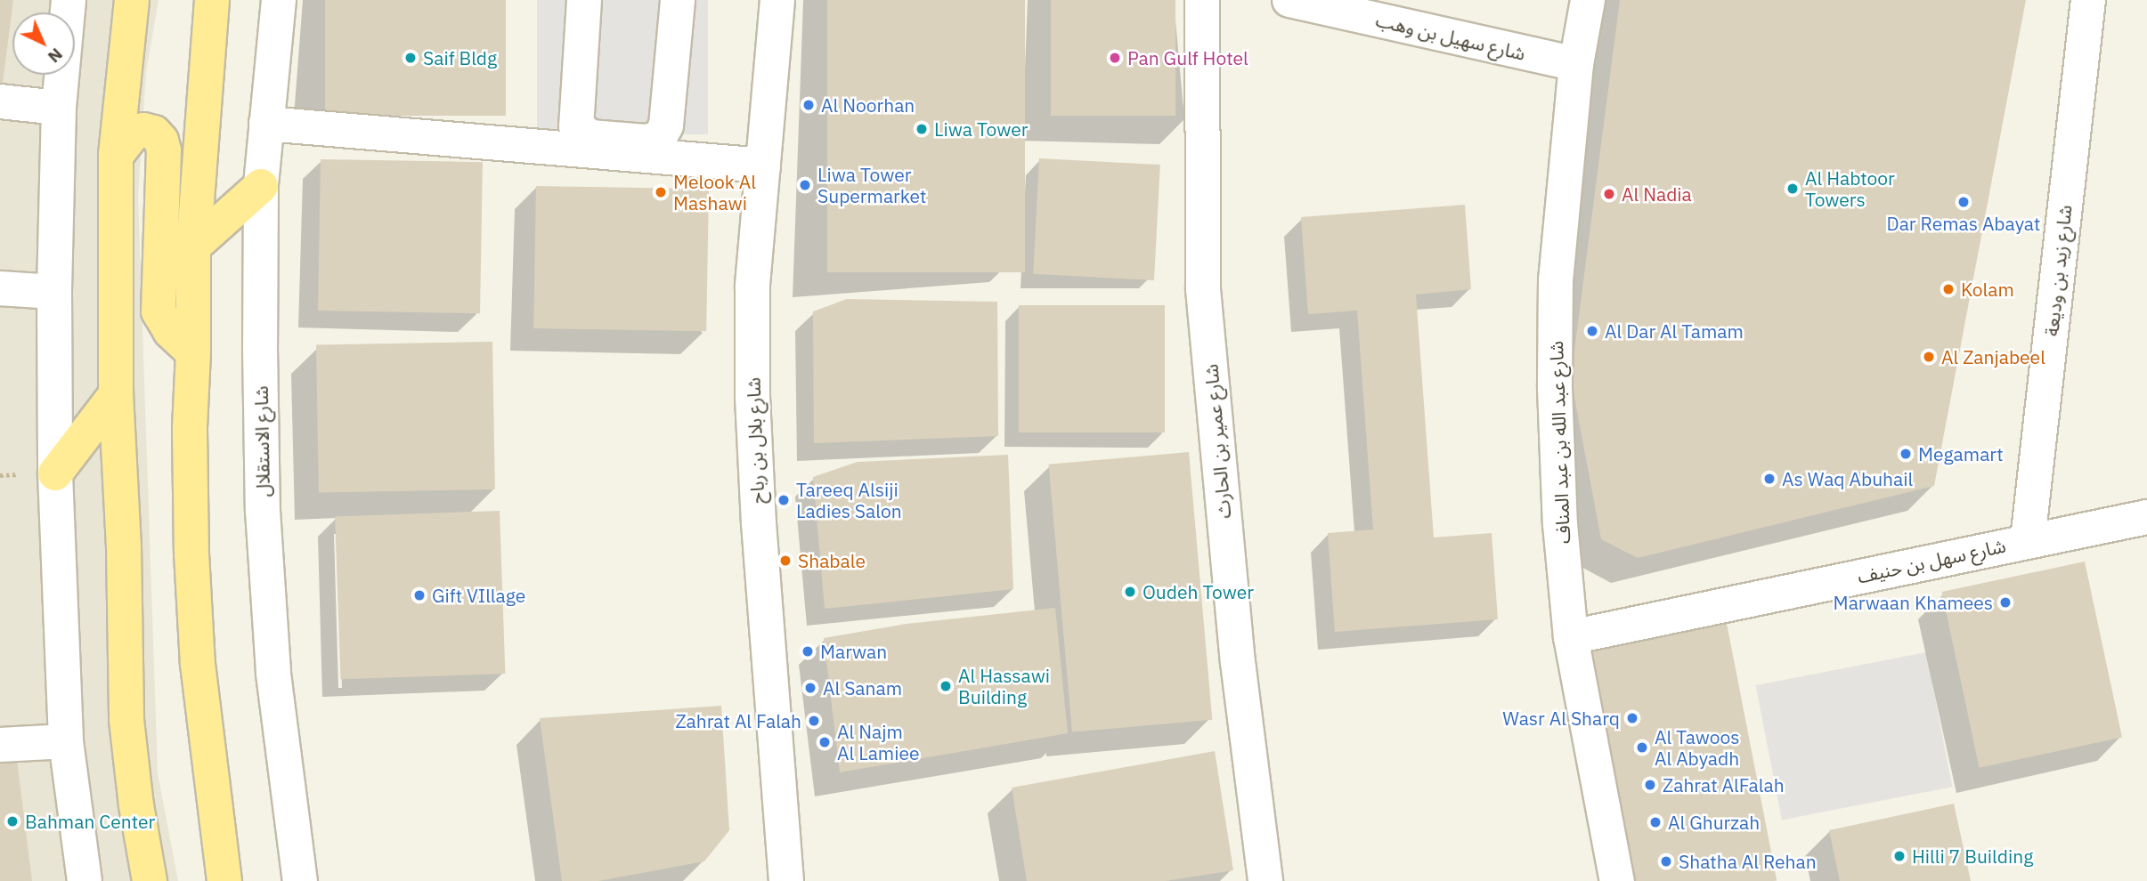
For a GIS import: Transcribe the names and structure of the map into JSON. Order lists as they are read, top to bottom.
{
  "streets": {
    "street": [
      "شارع سهيل بن وهب",
      "شارع زيد بن وديعة",
      "شارع بلال بن رباح",
      "شارع الاستقلال",
      "شارع عمير بن الحارث",
      "شارع عبد الله بن عبد المناف",
      "شارع سهل بن حنيف"
    ]
  },
  "crossings": [
    ["شارع سهيل بن وهب", "شارع عبد الله بن عبد المناف"],
    ["شارع زيد بن وديعة", "شارع سهل بن حنيف"],
    ["شارع عبد الله بن عبد المناف", "شارع سهل بن حنيف"]
  ],
  "places": [
    "Saif Bldg",
    "Pan Gulf Hotel",
    "Al Noorhan",
    "Liwa Tower",
    "Liwa Tower Supermarket",
    "Al Habtoor Towers",
    "Melook Al Mashawi",
    "Al Nadia",
    "Dar Remas Abayat",
    "Kolam",
    "Al Dar Al Tamam",
    "Al Zanjabeel",
    "Megamart",
    "As Waq Abuhail",
    "Tareeq Alsiji Ladies Salon",
    "Shabale",
    "Oudeh Tower",
    "Gift VIllage",
    "Marwaan Khamees",
    "Marwan",
    "Al Hassawi Building",
    "Al Sanam",
    "Wasr Al Sharq",
    "Zahrat Al Falah",
    "Al Najm Al Lamiee",
    "Al Tawoos Al Abyadh",
    "Zahrat AlFalah",
    "Bahman Center",
    "Al Ghurzah",
    "Hilli 7 Building",
    "Shatha Al Rehan"
  ],
  "north": "bottom right"
}
